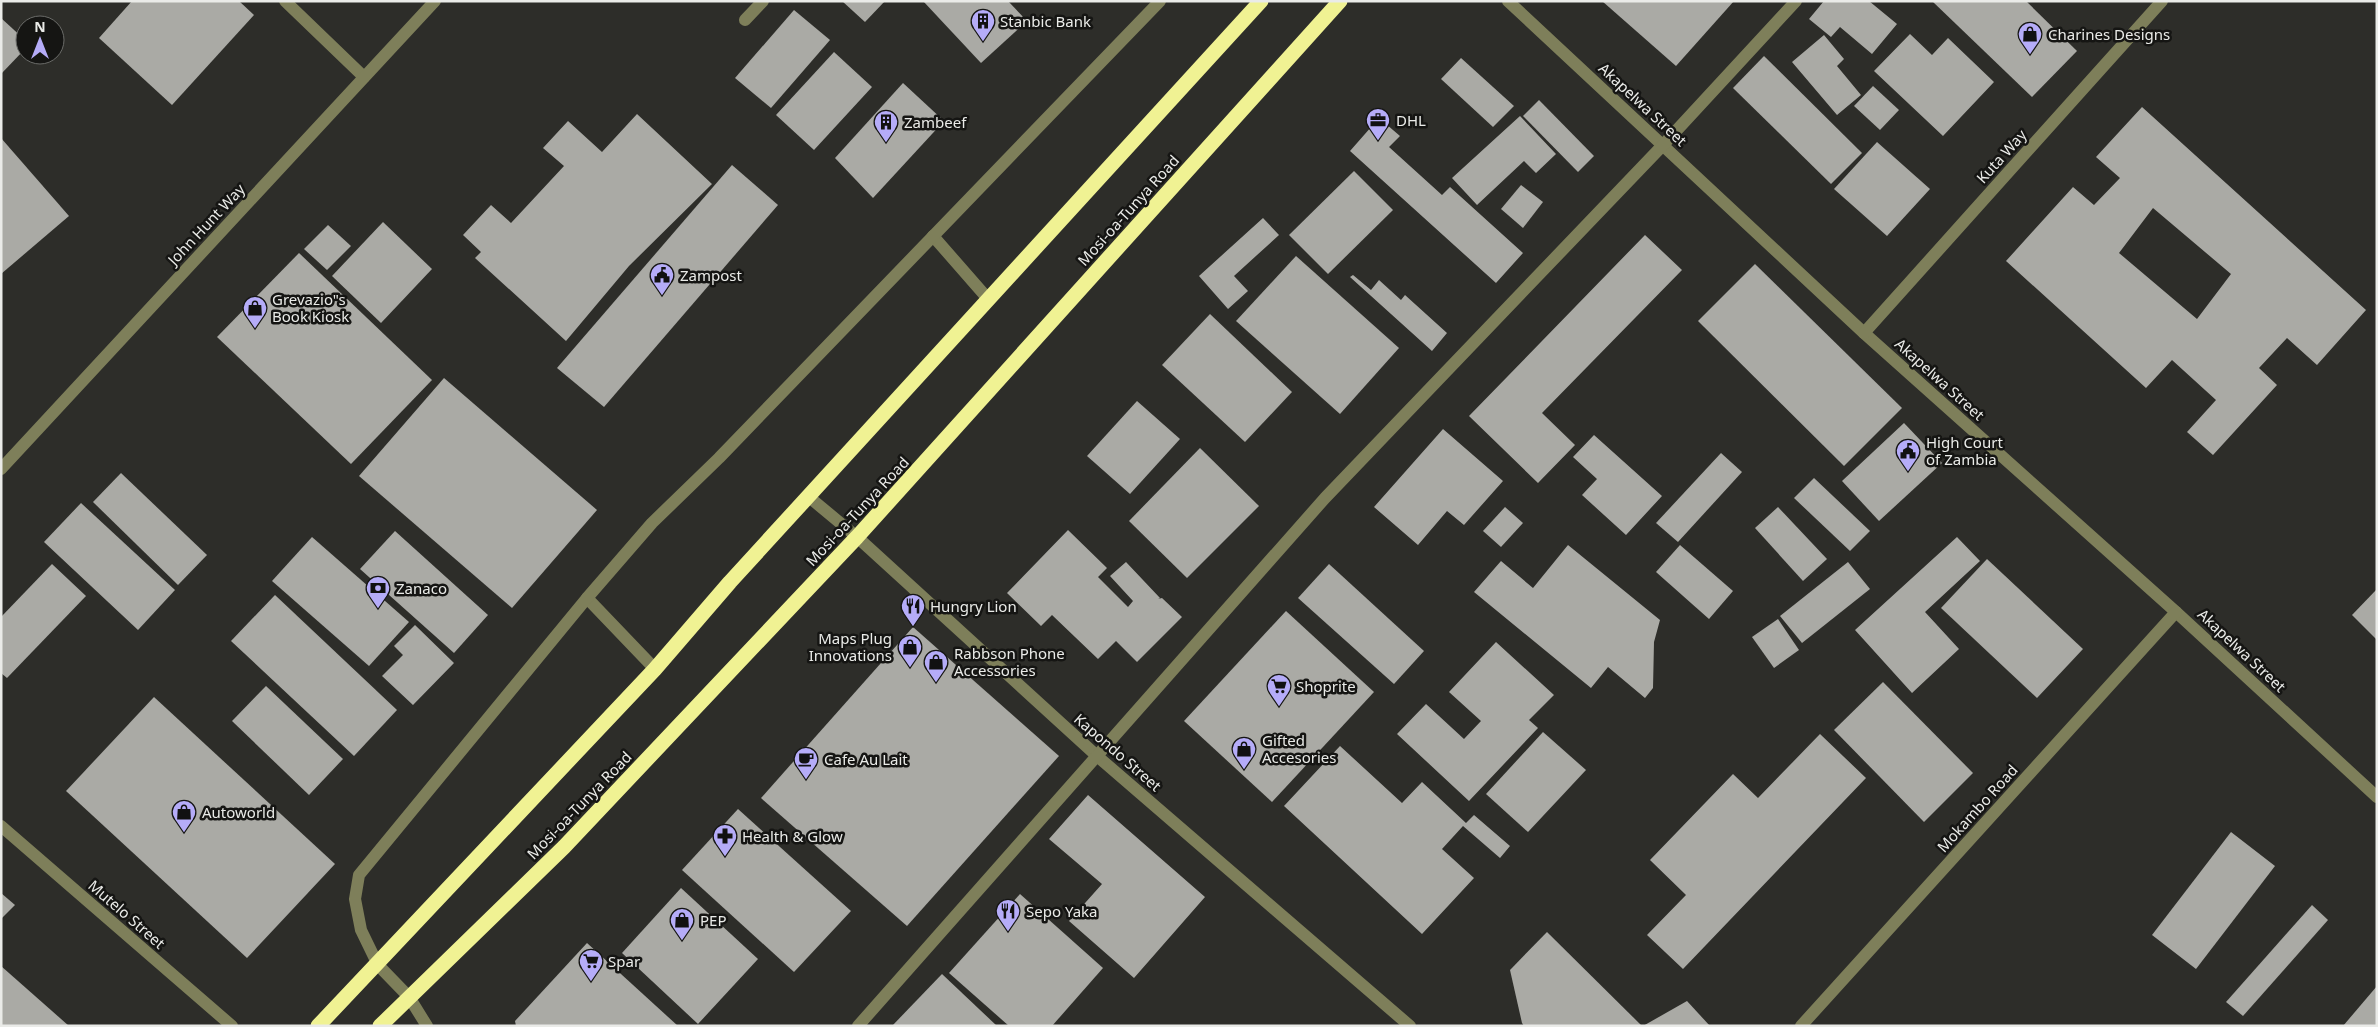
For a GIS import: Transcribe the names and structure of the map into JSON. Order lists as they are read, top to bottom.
{
  "streets": {
    "highway": ["Mosi-oa-Tunya Road"],
    "street": [
      "Akapelwa Street",
      "Kuta Way",
      "John Hunt Way",
      "Kapondo Street",
      "Mokambo Road",
      "Mutelo Street"
    ]
  },
  "crossings": [
    ["Akapelwa Street", "Kuta Way"],
    ["Akapelwa Street", "Mokambo Road"],
    ["Mosi-oa-Tunya Road", "Kapondo Street"]
  ],
  "places": {
    "building": ["Stanbic Bank", "Zambeef"],
    "shop": [
      "Charines Designs",
      "Grevazio\"s Book Kiosk",
      "Maps Plug Innovations",
      "Rabbson Phone Accessories",
      "Gifted Accesories",
      "Autoworld",
      "PEP"
    ],
    "office": ["DHL"],
    "public building": ["Zampost", "High Court of Zambia"],
    "bank": ["Zanaco"],
    "restaurant": ["Hungry Lion", "Sepo Yaka"],
    "supermarket": ["Shoprite", "Spar"],
    "cafe": ["Cafe Au Lait"],
    "pharmacy": ["Health & Glow"]
  },
  "north": "top"
}
